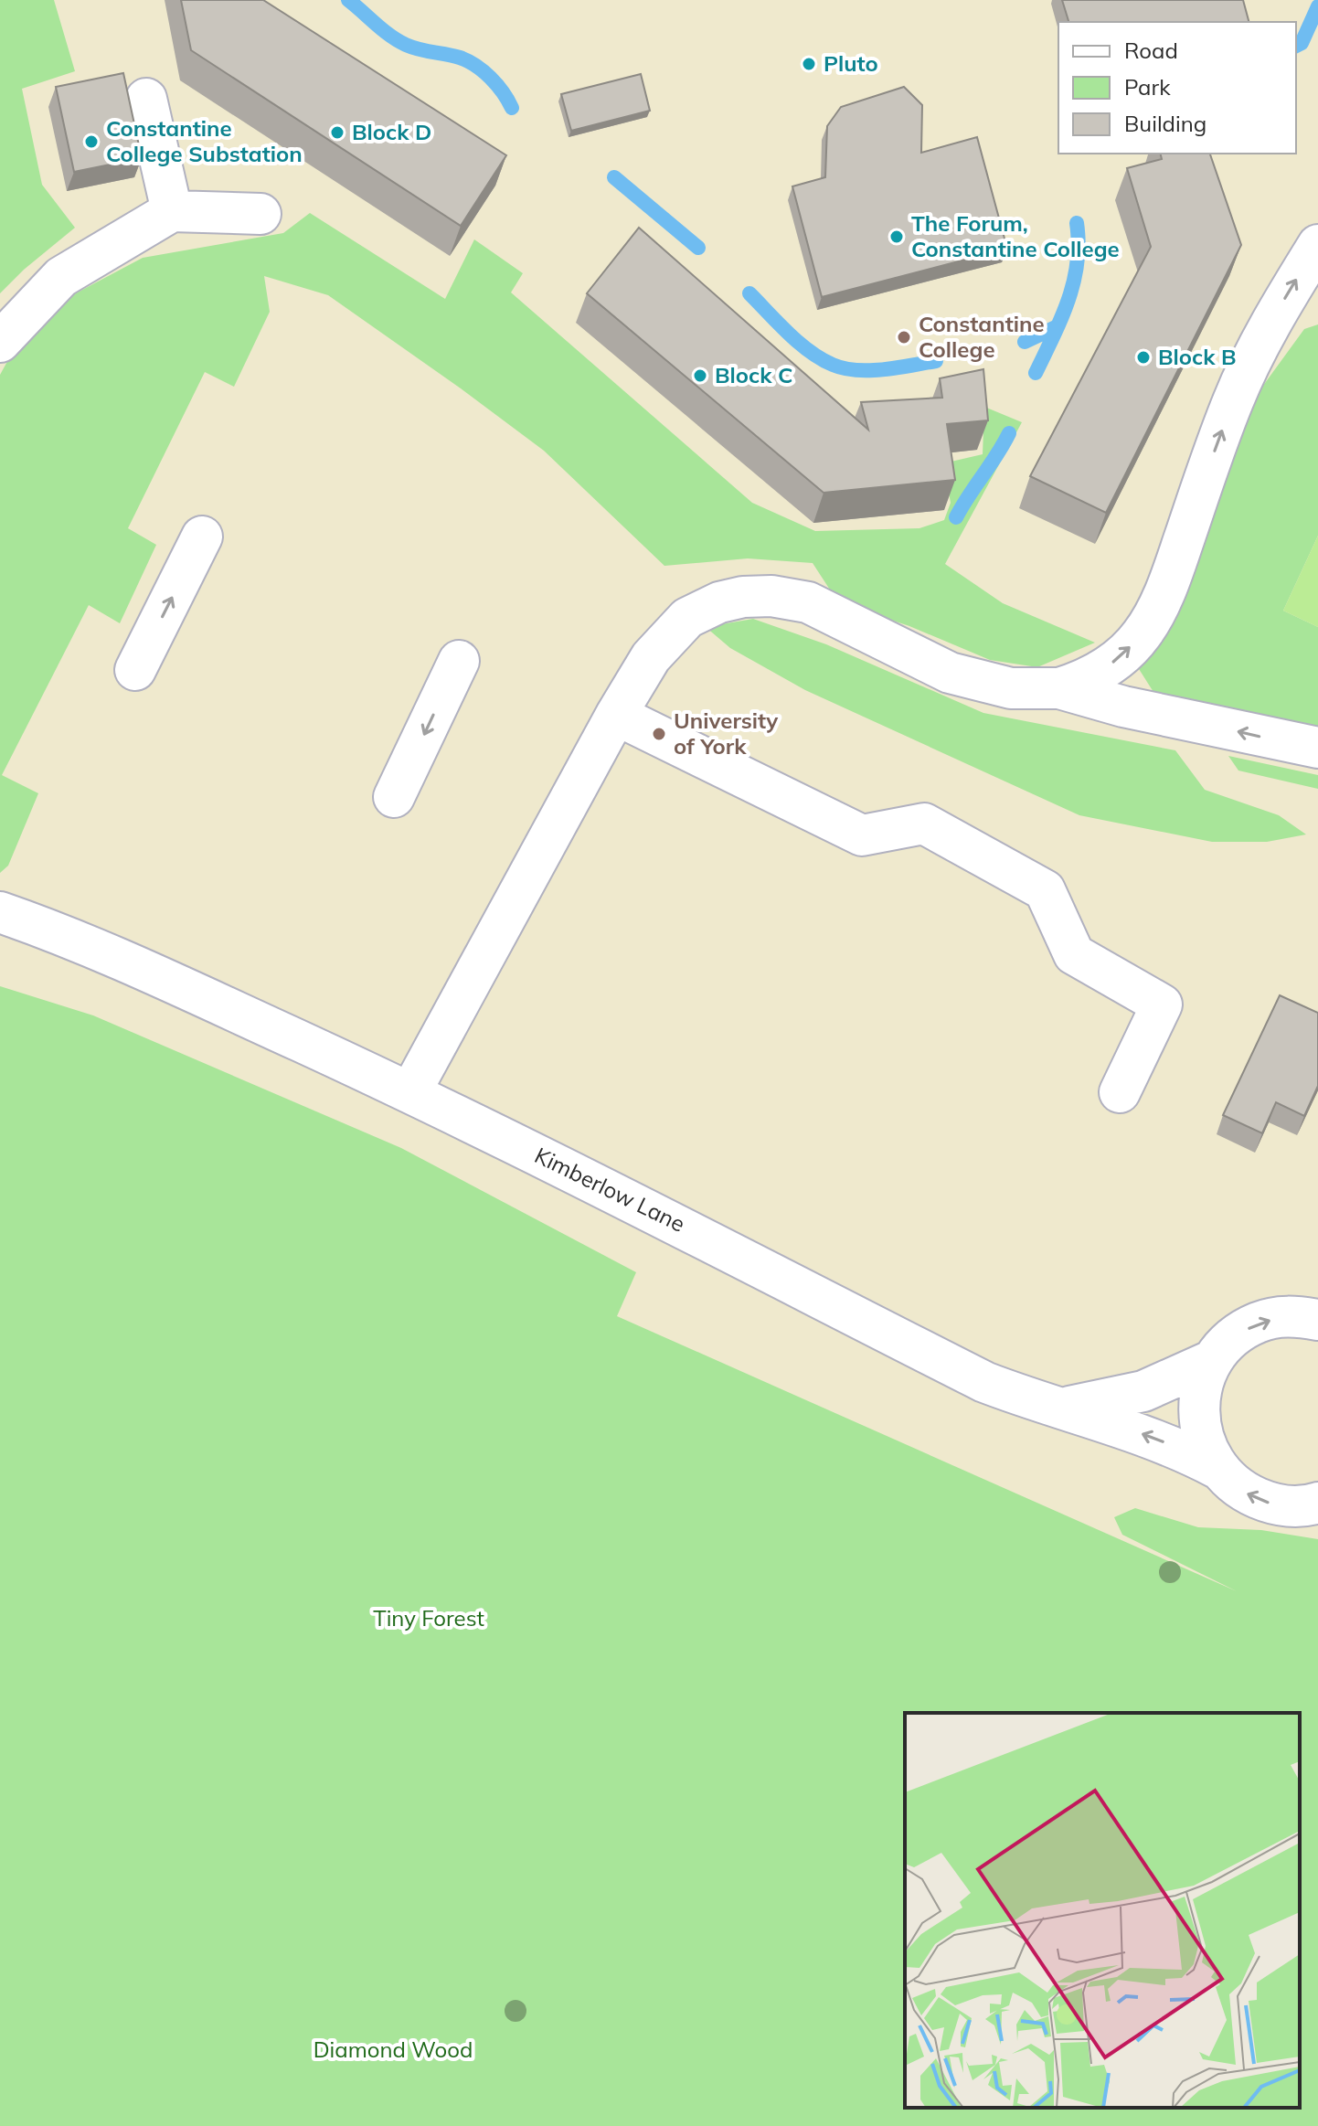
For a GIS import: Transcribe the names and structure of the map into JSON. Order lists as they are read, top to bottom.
{
  "streets": {
    "street": ["Kimberlow Lane"]
  },
  "parks": ["Tiny Forest", "Diamond Wood"],
  "places": [
    "Pluto",
    "Block D",
    "Constantine College Substation",
    "The Forum, Constantine College",
    "Constantine College",
    "Block B",
    "Block C",
    "University of York"
  ],
  "legend": ["Road", "Park", "Building"]
}
